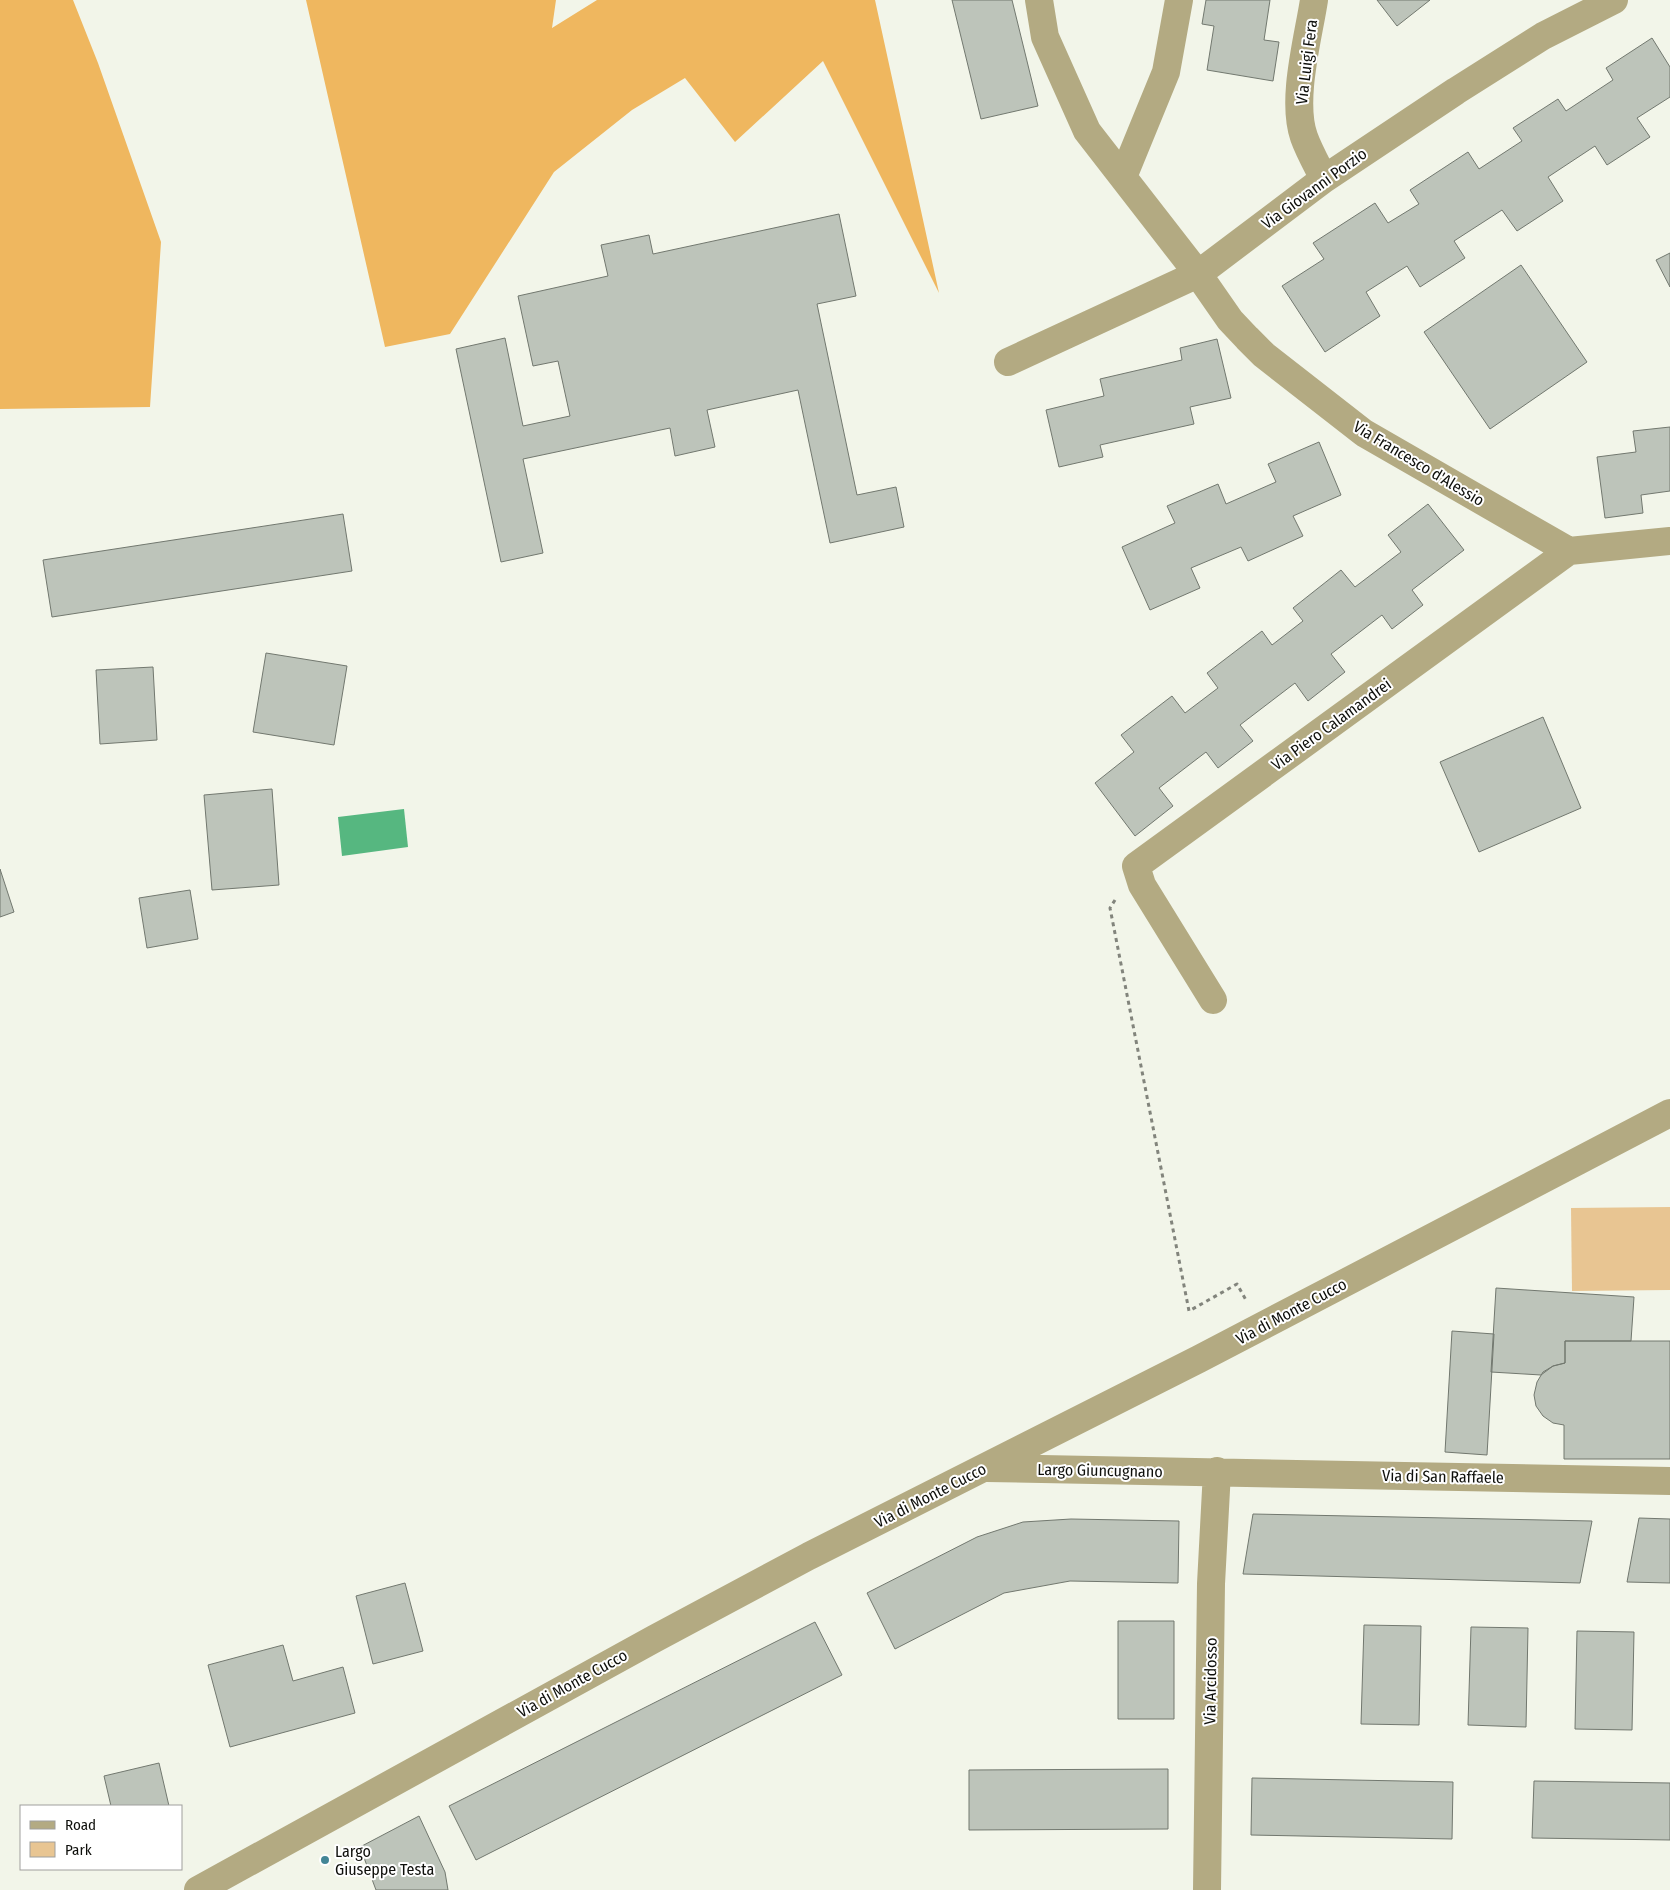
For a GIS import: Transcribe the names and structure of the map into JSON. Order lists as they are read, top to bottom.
{
  "streets": {
    "street": [
      "Via Luigi Fera",
      "Via Giovanni Porzio",
      "Via Francesco d'Alessio",
      "Via Piero Calamandrei",
      "Via di Monte Cucco",
      "Largo Giuncugnano",
      "Via di San Raffaele",
      "Via Arcidosso"
    ]
  },
  "crossings": [
    ["Via Luigi Fera", "Via Giovanni Porzio"],
    ["Via Giovanni Porzio", "Via Francesco d'Alessio"],
    ["Via Francesco d'Alessio", "Via Piero Calamandrei"],
    ["Via di Monte Cucco", "Largo Giuncugnano"],
    ["Largo Giuncugnano", "Via di San Raffaele"],
    ["Largo Giuncugnano", "Via Arcidosso"],
    ["Via di San Raffaele", "Via Arcidosso"]
  ],
  "places": ["Largo Giuseppe Testa"],
  "legend": ["Road", "Park"]
}
